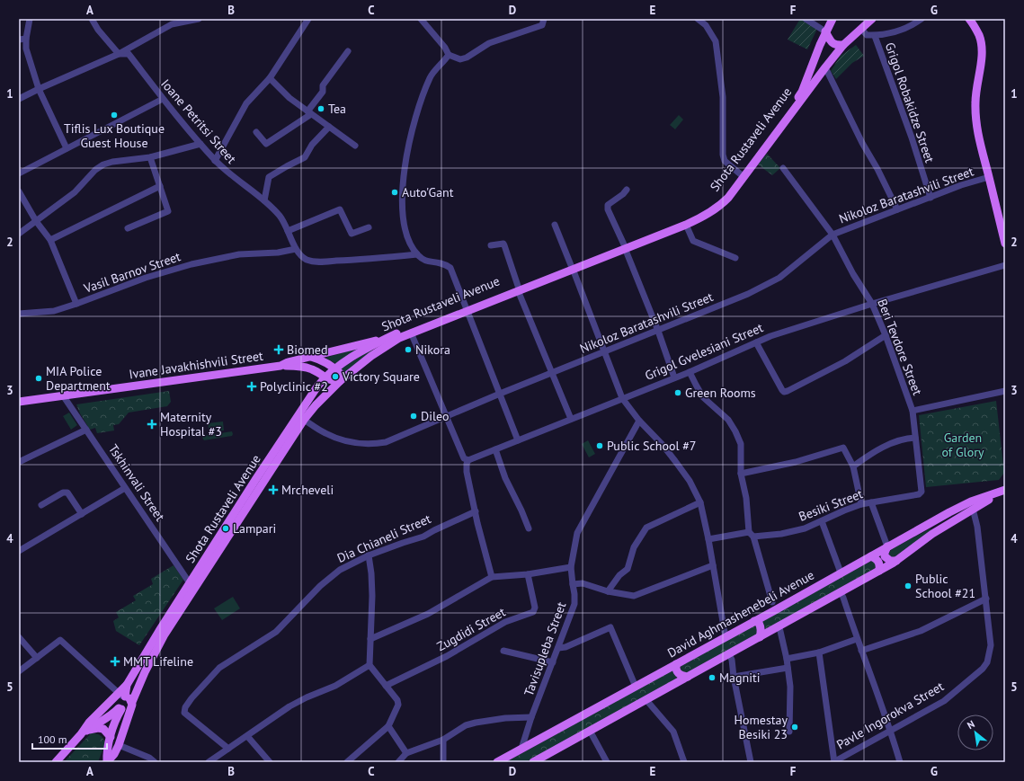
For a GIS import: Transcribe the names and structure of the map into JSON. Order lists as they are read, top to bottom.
{
  "streets": {
    "main road": ["Shota Rustaveli Avenue", "Ivane Javakhishvili Street", "David Aghmashenebeli Avenue"],
    "street": [
      "Grigol Robakidze Street",
      "Ioane Petritsi Street",
      "Nikoloz Baratashvili Street",
      "Vasil Barnov Street",
      "Beri Tevdore Street",
      "Grigol Gvelesiani Street",
      "Tskhinvali Street",
      "Besiki Street",
      "Dia Chianeli Street",
      "Zugdidi Street",
      "Tavisupleba Street",
      "Pavle Ingorokva Street"
    ]
  },
  "crossings": [
    ["Grigol Robakidze Street", "Shota Rustaveli Avenue"],
    ["Grigol Robakidze Street", "Nikoloz Baratashvili Street"],
    ["Ioane Petritsi Street", "Vasil Barnov Street"],
    ["Shota Rustaveli Avenue", "Nikoloz Baratashvili Street"],
    ["Shota Rustaveli Avenue", "Ivane Javakhishvili Street"],
    ["Shota Rustaveli Avenue", "Tskhinvali Street"],
    ["Nikoloz Baratashvili Street", "Beri Tevdore Street"],
    ["Beri Tevdore Street", "Grigol Gvelesiani Street"],
    ["Beri Tevdore Street", "Besiki Street"],
    ["Ivane Javakhishvili Street", "Tskhinvali Street"],
    ["David Aghmashenebeli Avenue", "Tavisupleba Street"],
    ["David Aghmashenebeli Avenue", "Pavle Ingorokva Street"]
  ],
  "parks": ["Garden of Glory"],
  "places": {
    "other": [
      "Tea",
      "Tiflis Lux Boutique Guest House",
      "Auto'Gant",
      "Nikora",
      "Victory Square",
      "MIA Police Department",
      "Green Rooms",
      "Dileo",
      "Public School #7",
      "Lampari",
      "Public School #21",
      "Magniti",
      "Homestay Besiki 23"
    ],
    "health": [
      "Biomed",
      "Polyclinic #2",
      "Maternity Hospital #3",
      "Mrcheveli",
      "MMT Lifeline"
    ]
  },
  "scale_bar": "100 m",
  "north": "top left",
  "grid": {
    "columns": [
      "A",
      "B",
      "C",
      "D",
      "E",
      "F",
      "G"
    ],
    "rows": [
      "1",
      "2",
      "3",
      "4",
      "5"
    ]
  }
}
